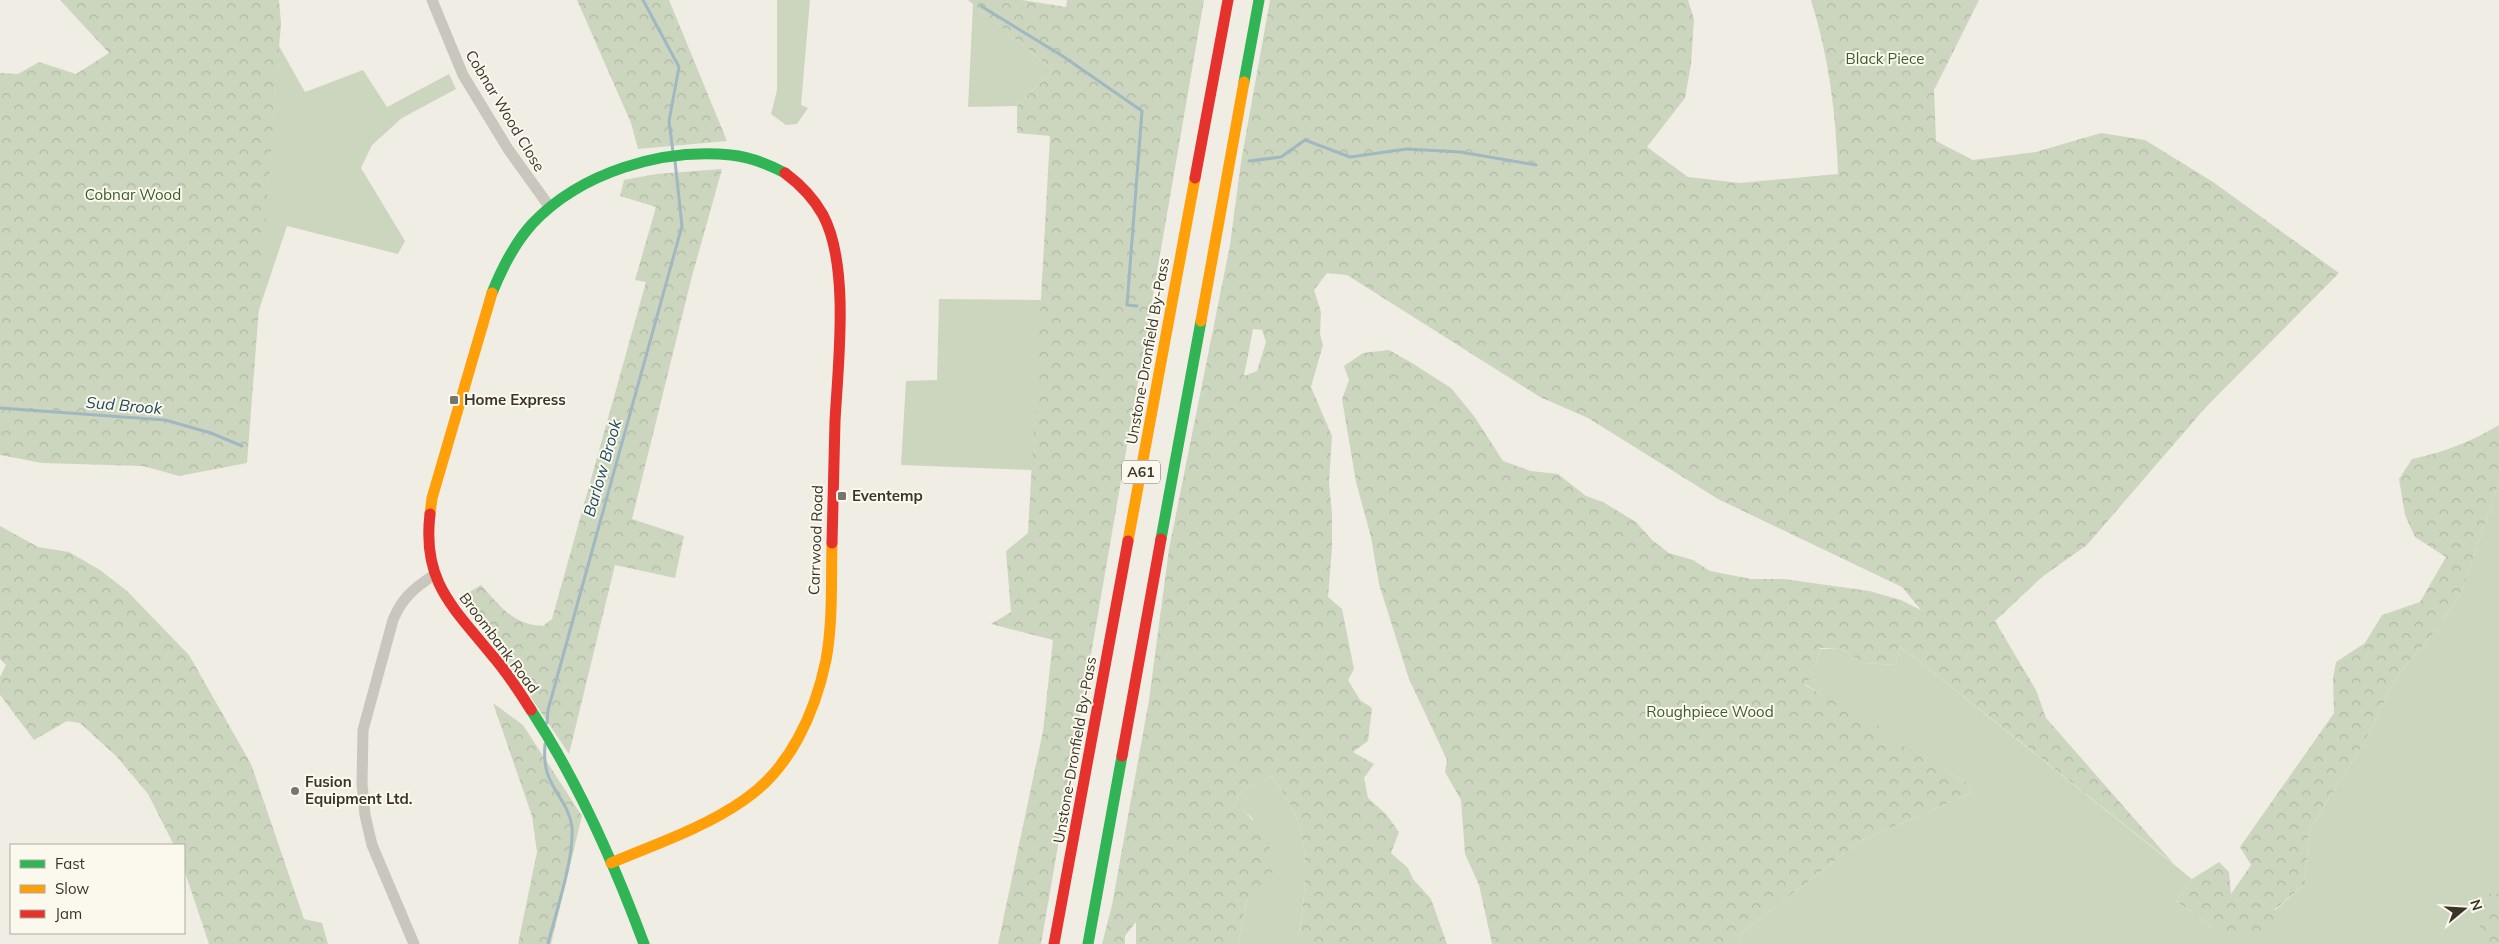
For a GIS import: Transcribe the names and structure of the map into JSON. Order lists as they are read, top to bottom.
{
  "streets": {
    "main road": [
      "Unstone-Dronfield By-Pass",
      "A61",
      "Carrwood Road",
      "Broombank Road"
    ],
    "street": ["Cobnar Wood Close"]
  },
  "crossings": [
    ["Cobnar Wood Close", "Broombank Road"],
    ["Carrwood Road", "Broombank Road"]
  ],
  "water": ["Sud Brook", "Barlow Brook"],
  "parks": ["Black Piece", "Cobnar Wood", "Roughpiece Wood"],
  "places": {
    "transit": ["Home Express", "Eventemp"],
    "other": ["Fusion Equipment Ltd."]
  },
  "legend": ["Fast", "Slow", "Jam"],
  "north": "right"
}
